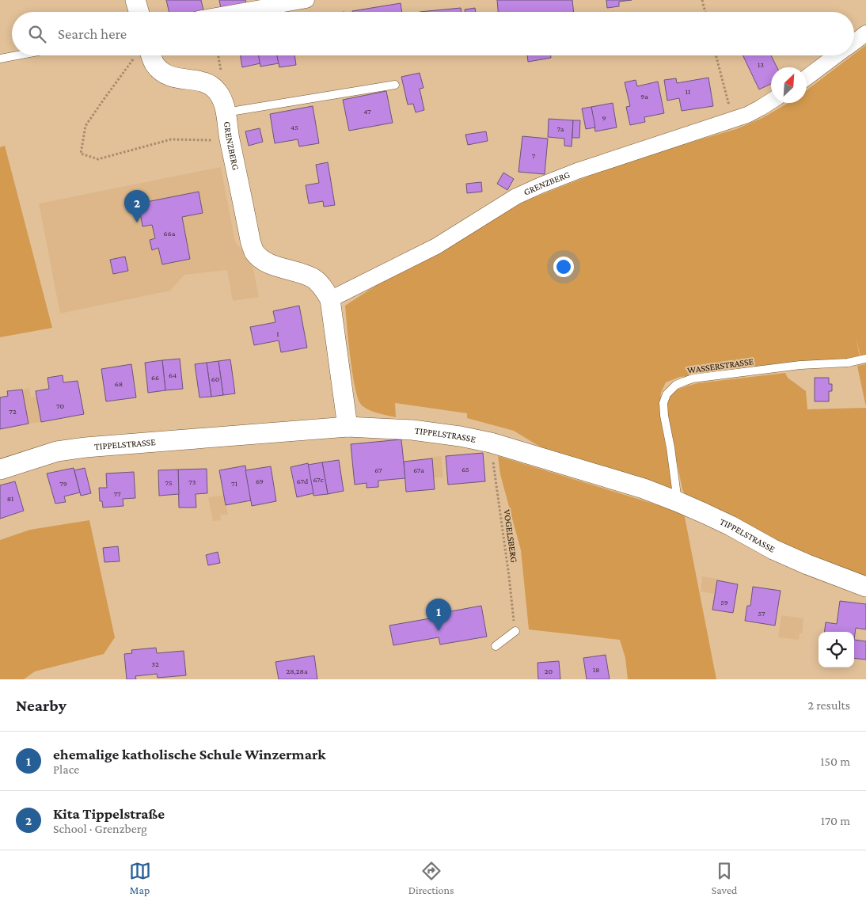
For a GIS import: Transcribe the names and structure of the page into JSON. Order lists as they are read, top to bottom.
{
  "streets": {
    "street": ["GRENZBERG", "TIPPELSTRASSE"],
    "lane": ["WASSERSTRASSE"],
    "path": ["VOGELSBERG"]
  },
  "crossings": [
    ["GRENZBERG", "TIPPELSTRASSE"],
    ["WASSERSTRASSE", "TIPPELSTRASSE"],
    ["TIPPELSTRASSE", "VOGELSBERG"]
  ],
  "house_numbers": [
    "13",
    "11",
    "9a",
    "47",
    "9",
    "45",
    "7a",
    "7",
    "66a",
    "1",
    "64",
    "66",
    "60",
    "68",
    "70",
    "72",
    "65",
    "67",
    "67a",
    "67c",
    "69",
    "67d",
    "73",
    "75",
    "79",
    "71",
    "77",
    "81",
    "59",
    "57",
    "32",
    "18",
    "28,28a",
    "20"
  ],
  "north": "top right",
  "page": {
    "search": "Search here",
    "pins": ["2", "1"],
    "heading": ["Nearby", "2 results"],
    "list": [
      {
        "mark": "1",
        "name": "ehemalige katholische Schule Winzermark",
        "note": "Place",
        "value": "150 m"
      },
      {
        "mark": "2",
        "name": "Kita Tippelstraße",
        "note": "School · Grenzberg",
        "value": "170 m"
      }
    ],
    "nav": ["Map", "Directions", "Saved"]
  }
}
